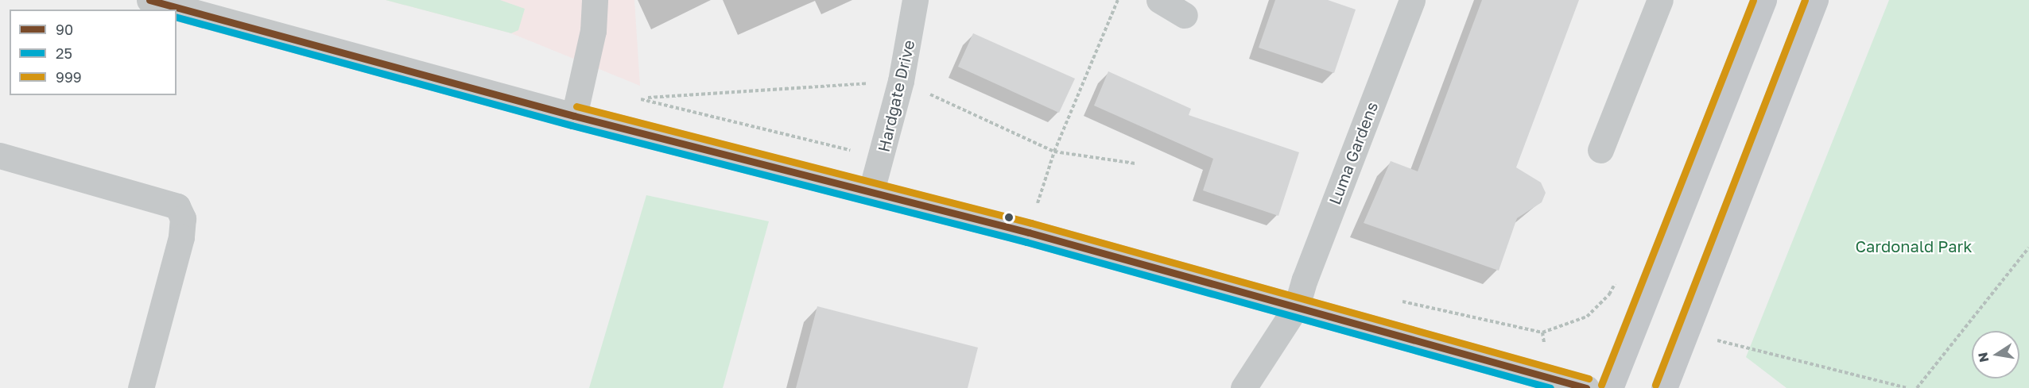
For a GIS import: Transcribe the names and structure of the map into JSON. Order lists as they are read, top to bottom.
{
  "streets": {
    "street": ["Hardgate Drive", "Luma Gardens"]
  },
  "parks": ["Cardonald Park"],
  "lines": ["transit line 90", "transit line 999", "transit line 25"],
  "legend": ["90", "25", "999"],
  "north": "left"
}
